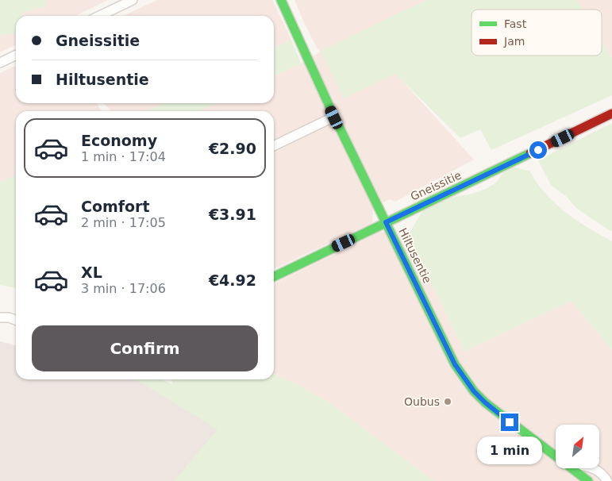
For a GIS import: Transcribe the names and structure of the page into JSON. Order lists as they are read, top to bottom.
{
  "streets": {
    "street": ["Gneissitie", "Hiltusentie"]
  },
  "crossings": [
    ["Gneissitie", "Hiltusentie"]
  ],
  "places": ["Oubus"],
  "legend": ["Fast", "Jam"],
  "north": "top right",
  "page": {
    "banner": ["Gneissitie", "Hiltusentie"],
    "list": [
      {
        "name": "Economy",
        "note": "1 min · 17:04",
        "value": "€2.90"
      },
      {
        "name": "Comfort",
        "note": "2 min · 17:05",
        "value": "€3.91"
      },
      {
        "name": "XL",
        "note": "3 min · 17:06",
        "value": "€4.92"
      }
    ],
    "buttons": "Confirm",
    "bubble": "1 min"
  }
}
